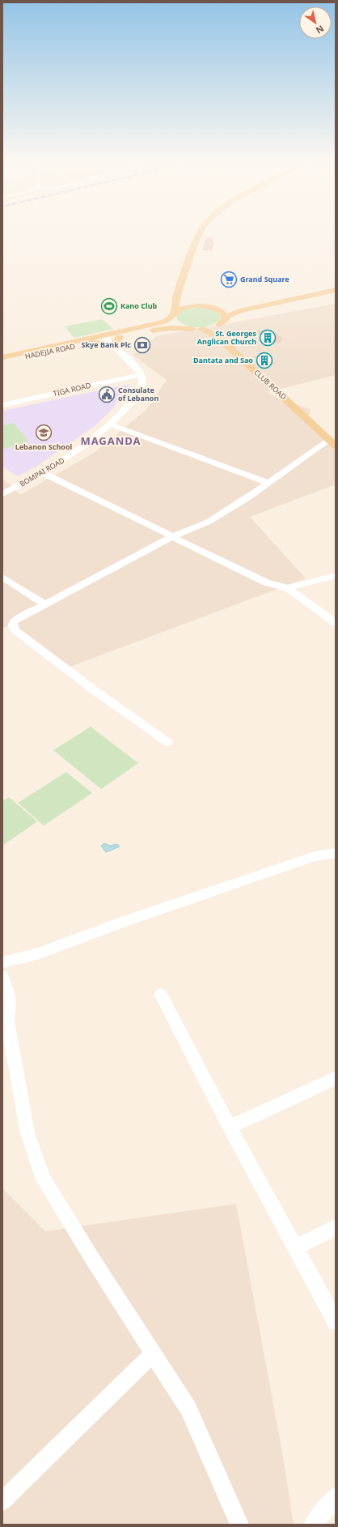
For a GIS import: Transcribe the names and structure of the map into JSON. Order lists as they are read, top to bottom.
{
  "streets": {
    "main road": ["HADEJIA ROAD", "CLUB ROAD"],
    "street": ["TIGA ROAD", "BOMPAI ROAD"]
  },
  "crossings": [
    ["HADEJIA ROAD", "CLUB ROAD"],
    ["TIGA ROAD", "BOMPAI ROAD"]
  ],
  "districts": ["MAGANDA"],
  "places": {
    "supermarket": ["Grand Square"],
    "sports": ["Kano Club"],
    "building": ["St. Georges Anglican Church", "Dantata and Sao"],
    "bank": ["Skye Bank Plc"],
    "public building": ["Consulate of Lebanon"],
    "school or university": ["Lebanon School"]
  },
  "north": "bottom right"
}
